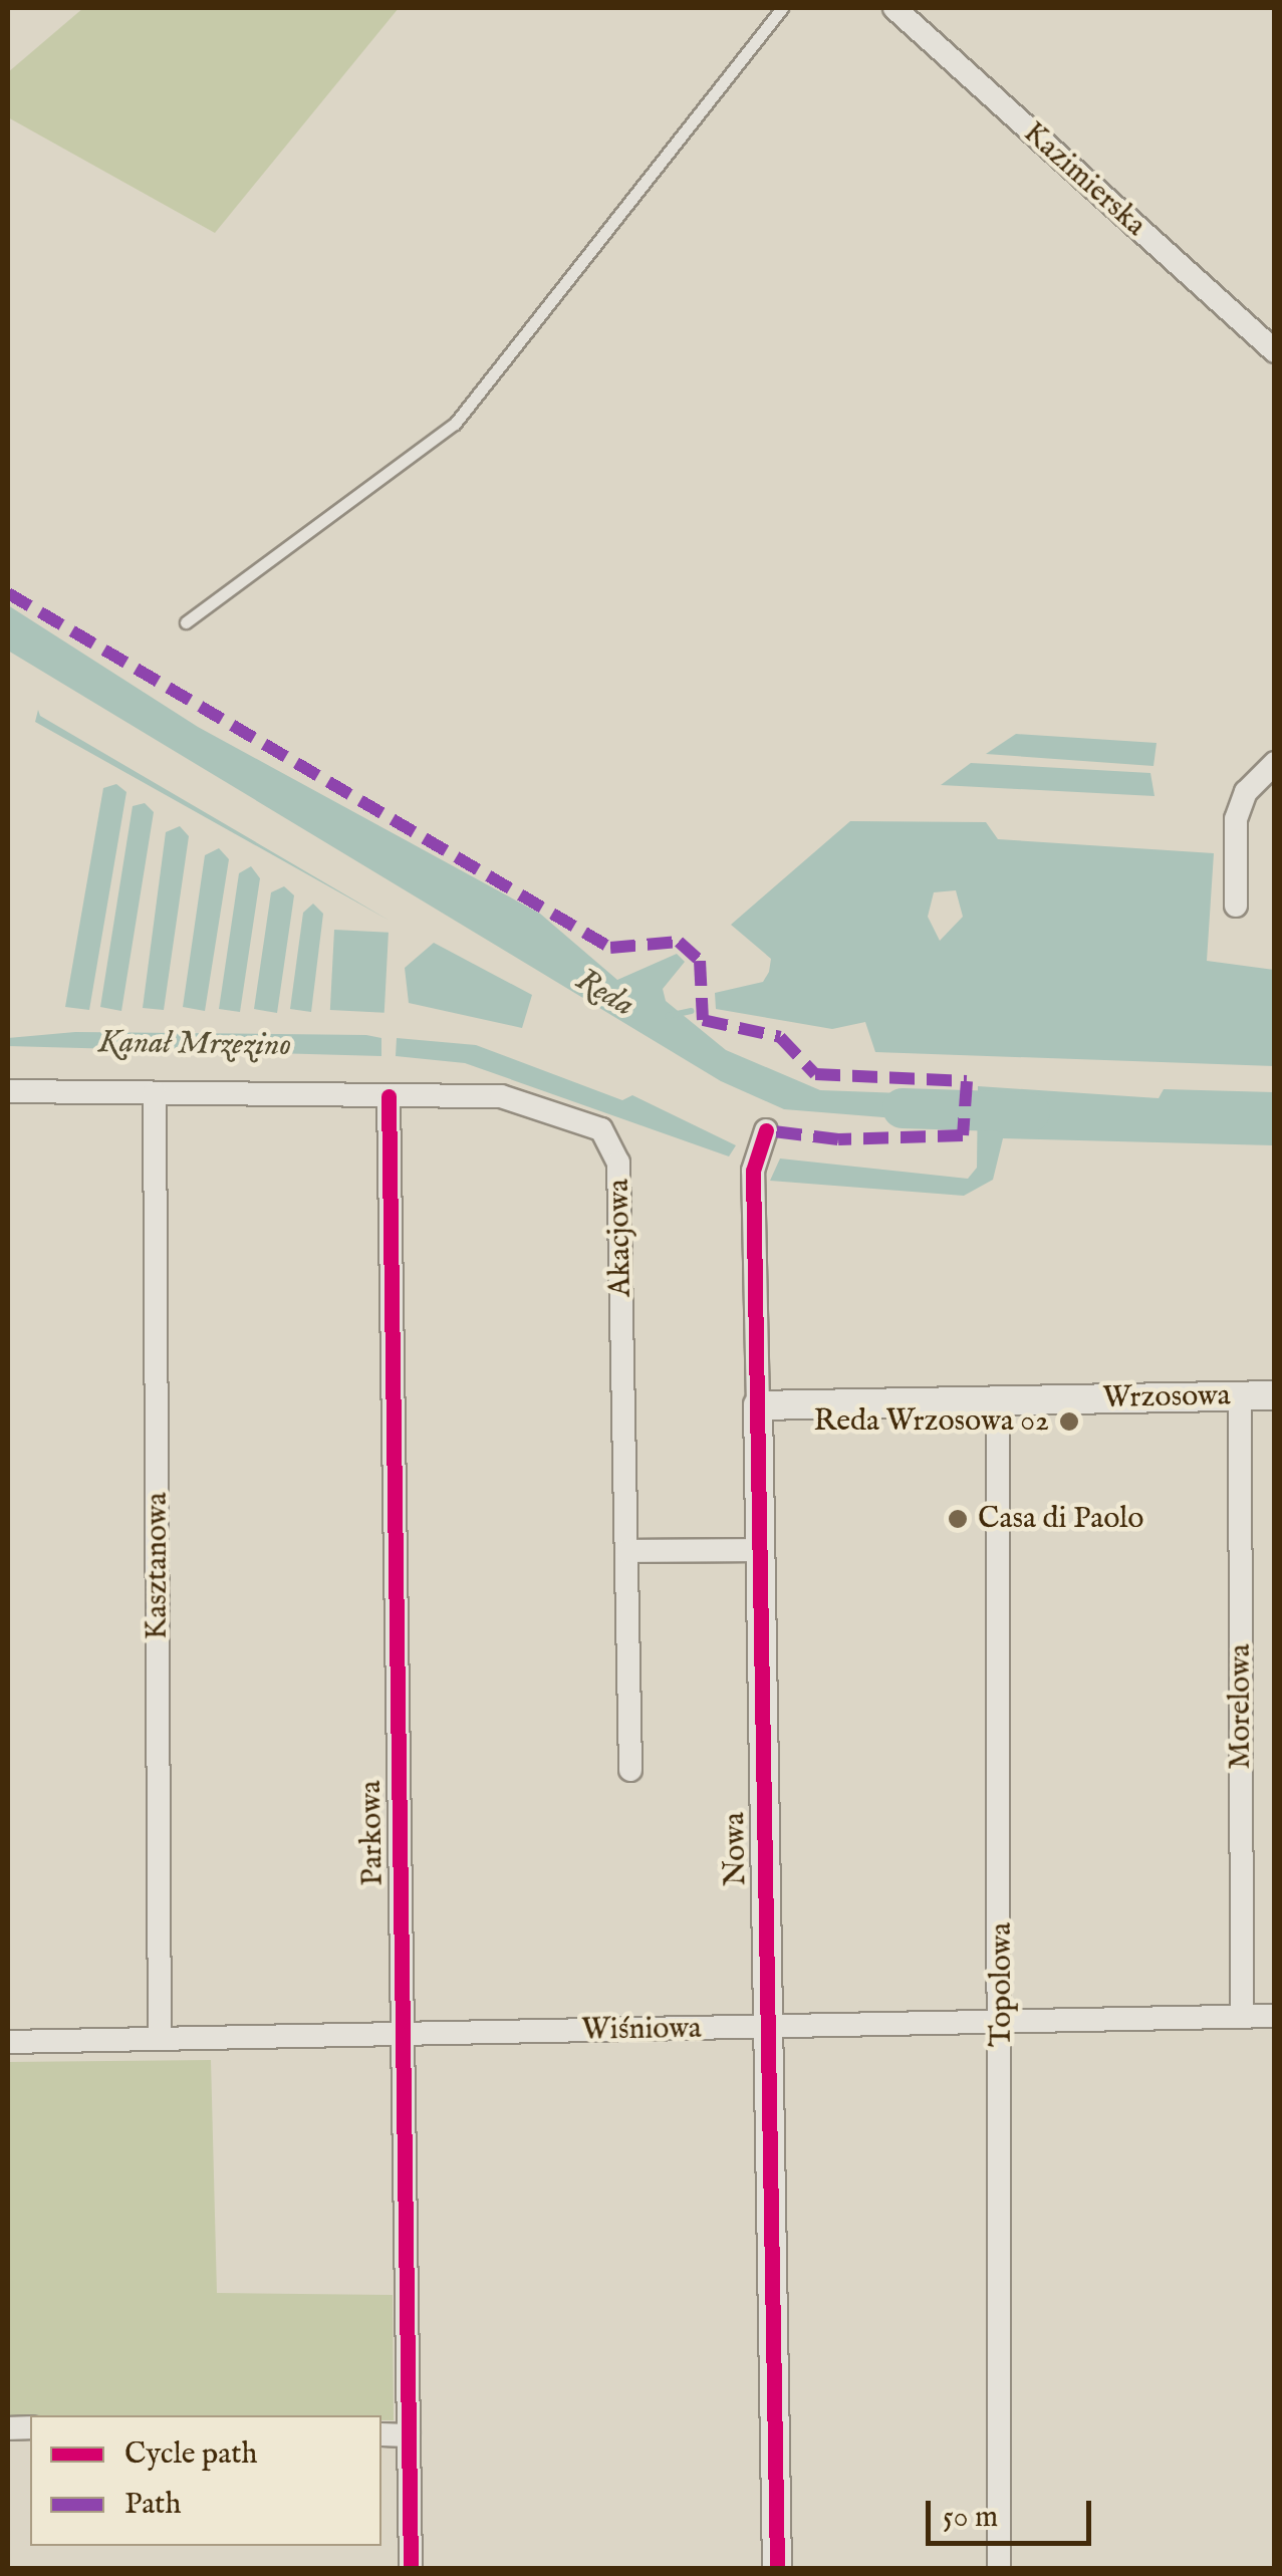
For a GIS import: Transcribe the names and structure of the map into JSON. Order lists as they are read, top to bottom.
{
  "streets": {
    "street": [
      "Kazimierska",
      "Akacjowa",
      "Wrzosowa",
      "Kasztanowa",
      "Morelowa",
      "Parkowa",
      "Nowa",
      "Topolowa",
      "Wiśniowa"
    ]
  },
  "crossings": [
    ["Akacjowa", "Kasztanowa"],
    ["Akacjowa", "Parkowa"],
    ["Wrzosowa", "Morelowa"],
    ["Wrzosowa", "Nowa"],
    ["Wrzosowa", "Topolowa"],
    ["Kasztanowa", "Wiśniowa"],
    ["Morelowa", "Wiśniowa"],
    ["Parkowa", "Wiśniowa"],
    ["Nowa", "Wiśniowa"],
    ["Topolowa", "Wiśniowa"]
  ],
  "water": ["Reda", "Kanał Mrzezino"],
  "places": ["Reda Wrzosowa 02", "Casa di Paolo"],
  "legend": ["Cycle path", "Path"],
  "scale_bar": "50 m"
}
